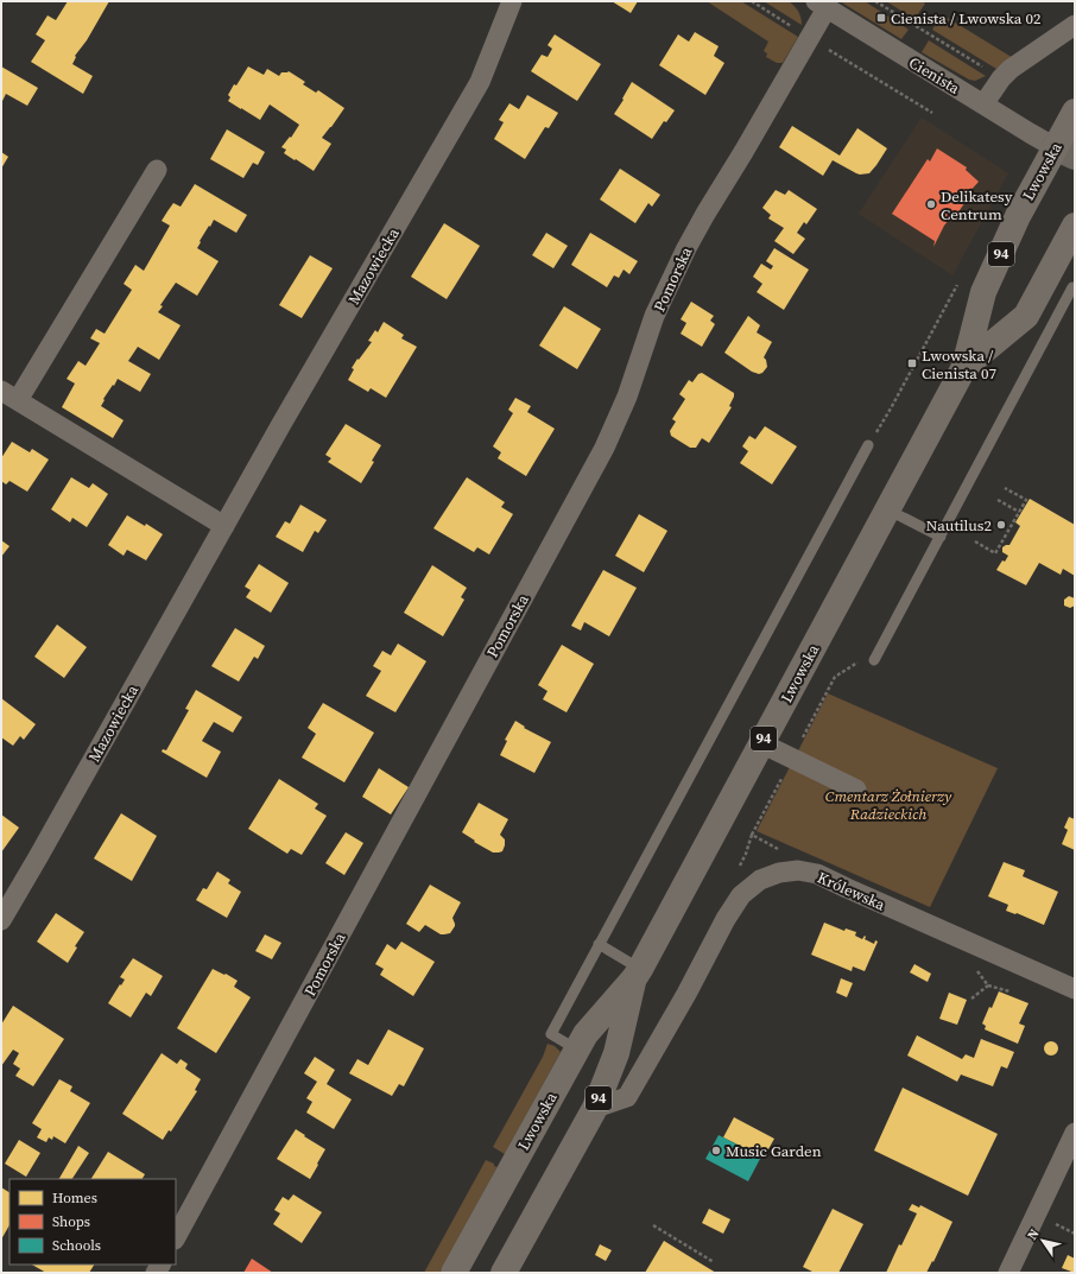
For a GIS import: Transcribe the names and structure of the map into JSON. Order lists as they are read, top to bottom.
{
  "streets": {
    "main road": ["Lwowska", "94"],
    "street": [
      "Cienista",
      "Mazowiecka",
      "Pomorska",
      "Królewska"
    ]
  },
  "crossings": [
    ["Cienista", "Lwowska"],
    ["Cienista", "Pomorska"],
    ["Lwowska", "Królewska"]
  ],
  "parks": ["Cmentarz Żołnierzy Radzieckich"],
  "places": {
    "transit": ["Cienista / Lwowska 02", "Lwowska / Cienista 07"],
    "other": ["Delikatesy Centrum", "Nautilus2", "Music Garden"]
  },
  "legend": ["Homes", "Shops", "Schools"],
  "north": "top left"
}
